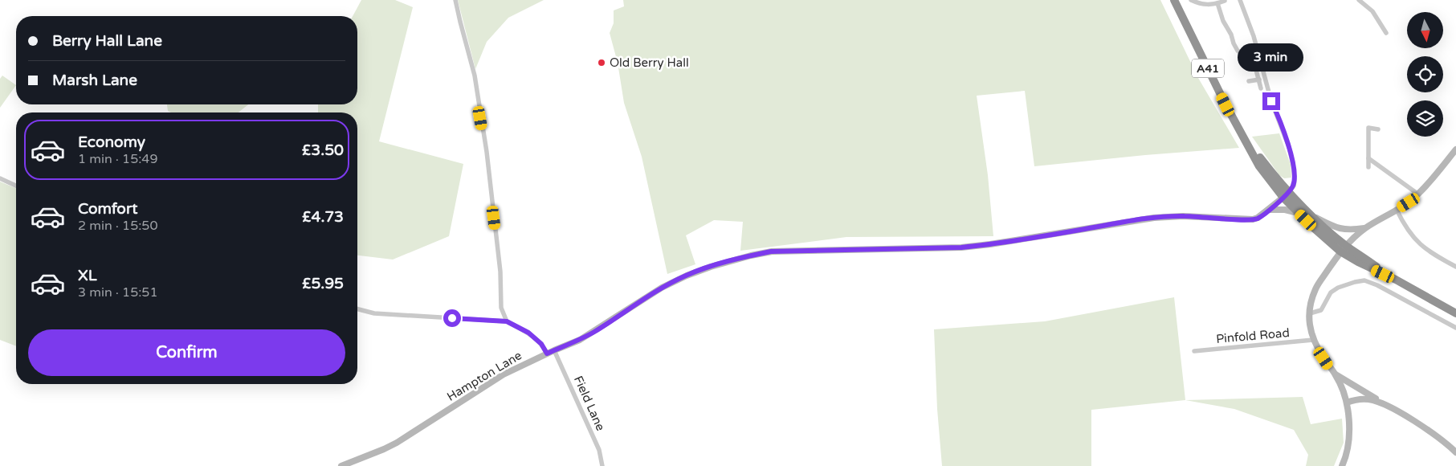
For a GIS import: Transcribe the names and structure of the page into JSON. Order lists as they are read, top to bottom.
{
  "streets": {
    "highway": ["A41"],
    "main road": ["Hampton Lane"],
    "street": ["Pinfold Road", "Field Lane"]
  },
  "crossings": [
    ["A41", "Hampton Lane"],
    ["Hampton Lane", "Field Lane"]
  ],
  "places": ["Old Berry Hall"],
  "north": "bottom",
  "page": {
    "banner": ["Berry Hall Lane", "Marsh Lane"],
    "bubble": "3 min",
    "list": [
      {
        "name": "Economy",
        "note": "1 min · 15:49",
        "value": "£3.50"
      },
      {
        "name": "Comfort",
        "note": "2 min · 15:50",
        "value": "£4.73"
      },
      {
        "name": "XL",
        "note": "3 min · 15:51",
        "value": "£5.95"
      }
    ],
    "buttons": "Confirm"
  }
}
